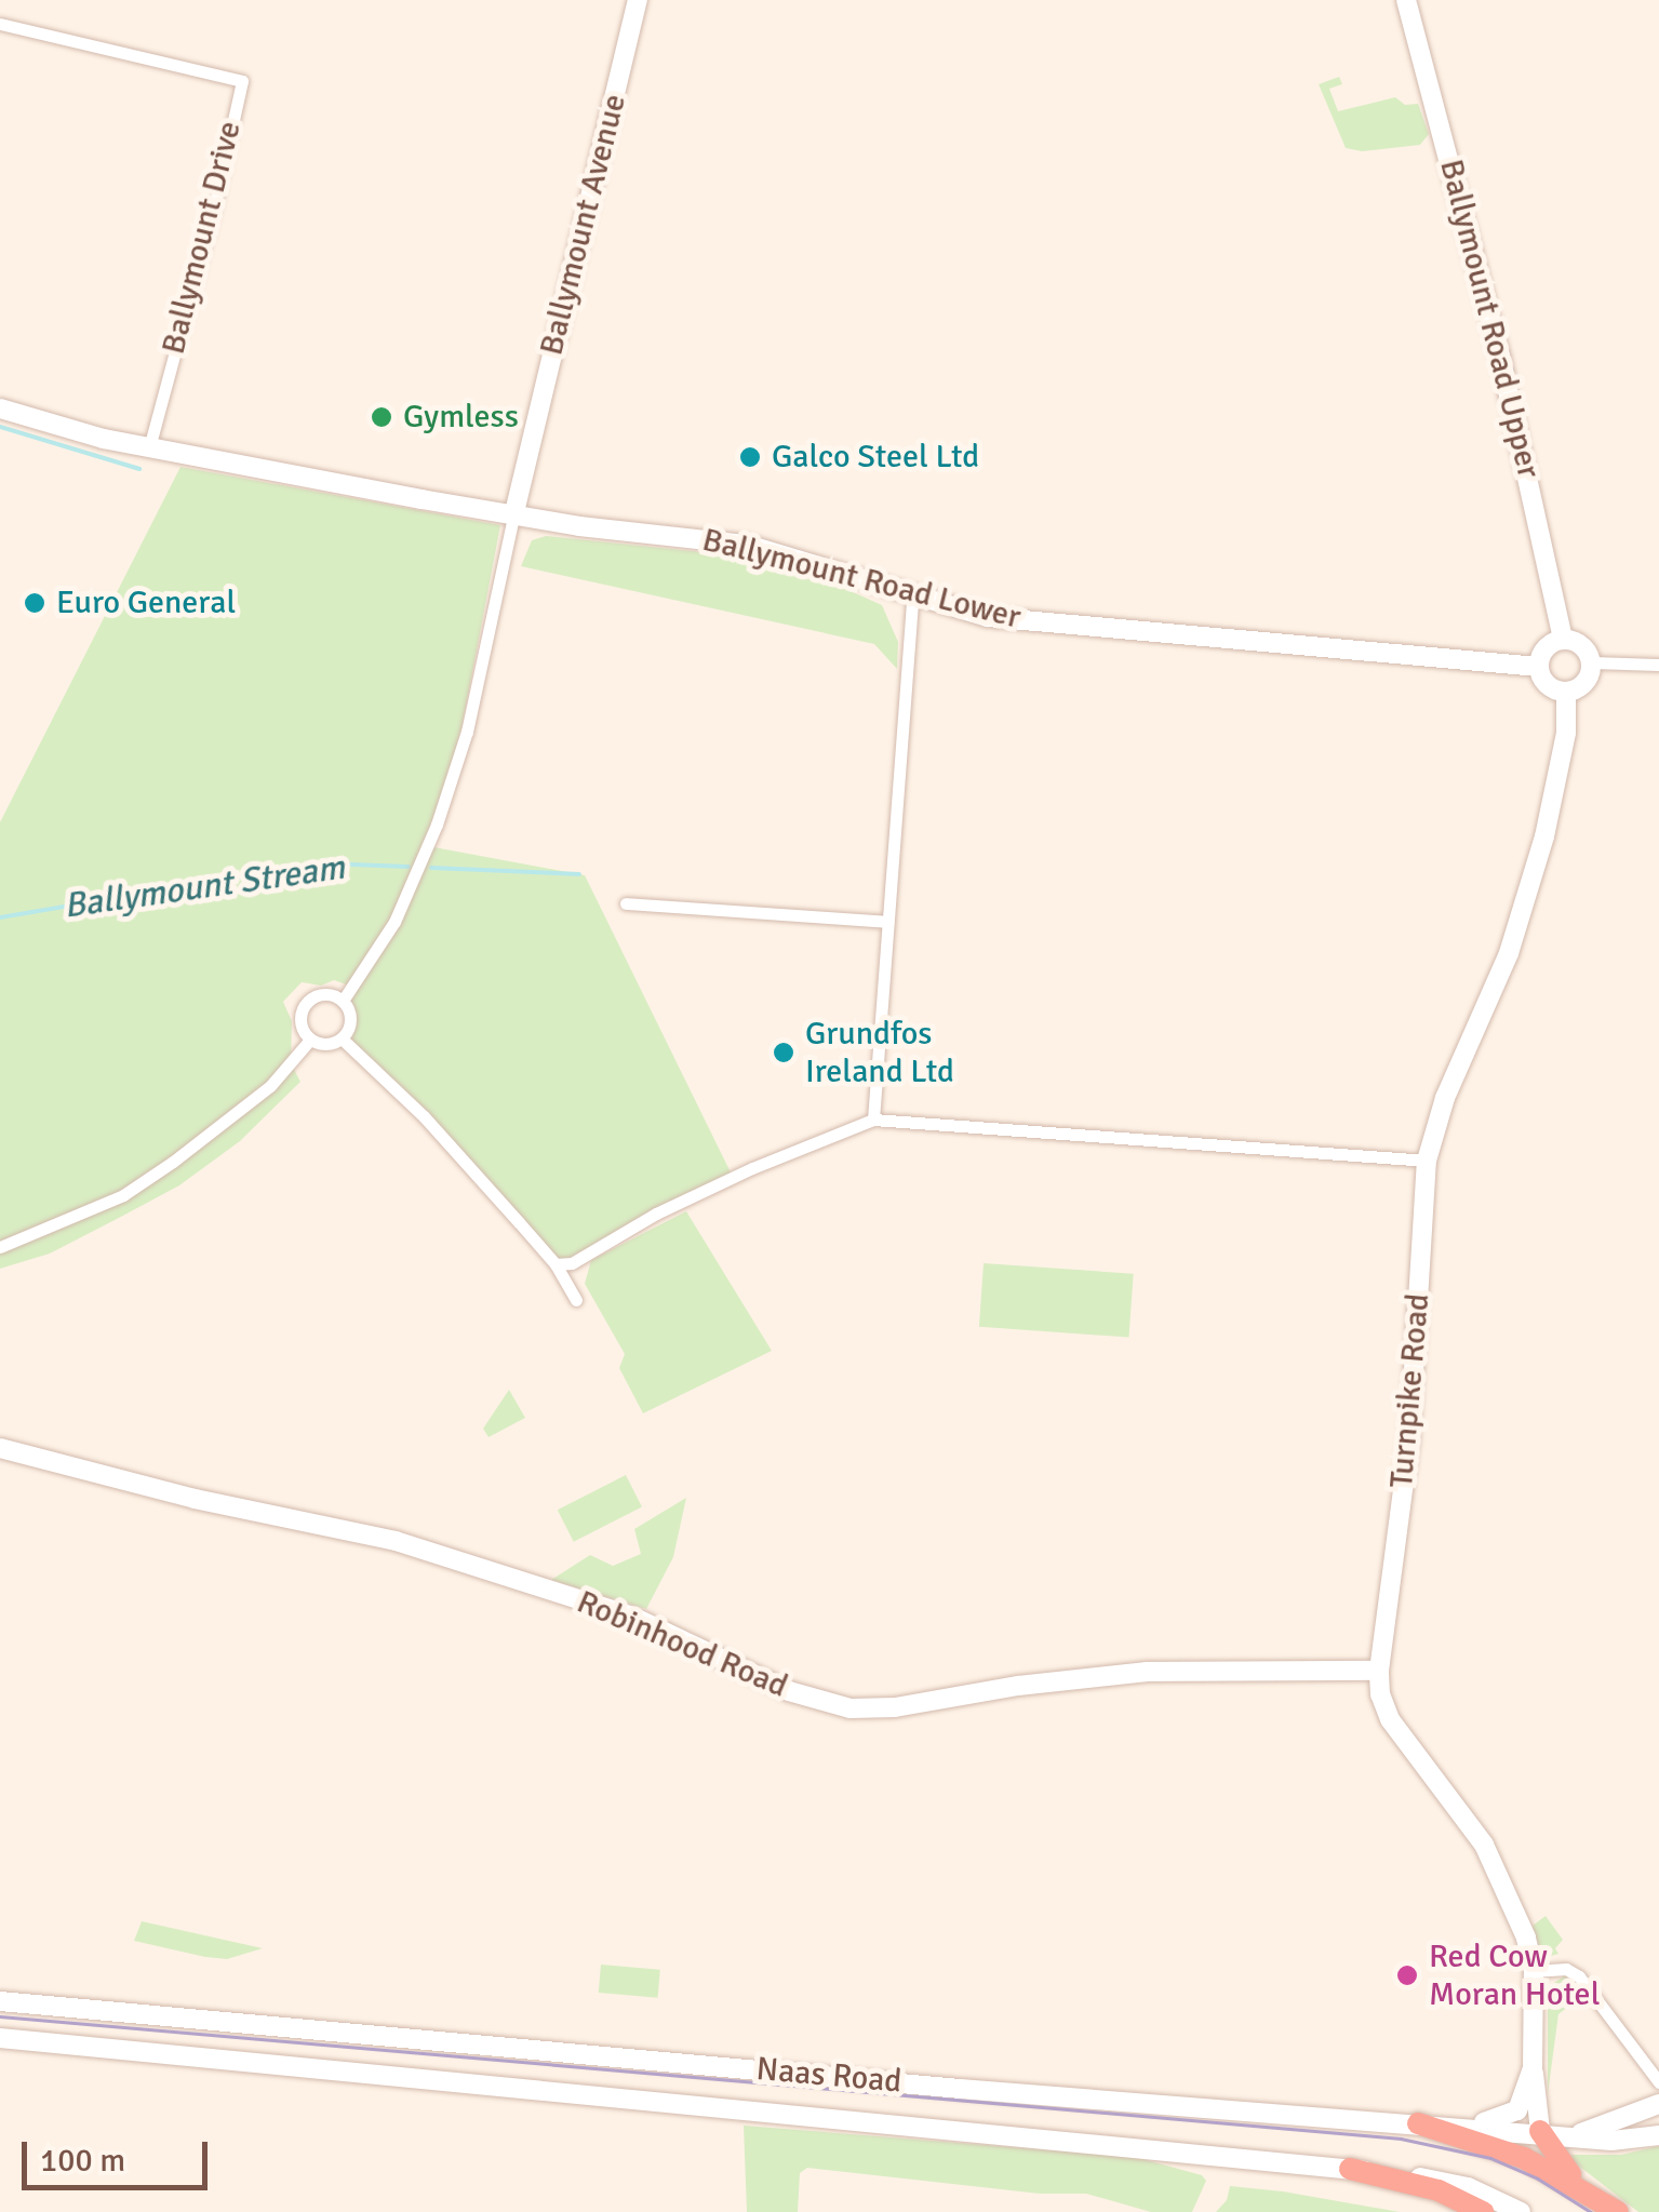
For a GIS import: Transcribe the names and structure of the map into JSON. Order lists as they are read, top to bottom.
{
  "streets": {
    "street": [
      "Ballymount Avenue",
      "Ballymount Drive",
      "Ballymount Road Upper",
      "Ballymount Road Lower",
      "Turnpike Road",
      "Robinhood Road",
      "Naas Road"
    ]
  },
  "crossings": [
    ["Ballymount Avenue", "Ballymount Road Lower"],
    ["Ballymount Drive", "Ballymount Road Lower"],
    ["Ballymount Road Upper", "Ballymount Road Lower"],
    ["Ballymount Road Upper", "Turnpike Road"],
    ["Ballymount Road Lower", "Turnpike Road"],
    ["Turnpike Road", "Robinhood Road"],
    ["Turnpike Road", "Naas Road"]
  ],
  "water": ["Ballymount Stream"],
  "places": [
    "Gymless",
    "Galco Steel Ltd",
    "Euro General",
    "Grundfos Ireland Ltd",
    "Red Cow Moran Hotel"
  ],
  "scale_bar": "100 m"
}
